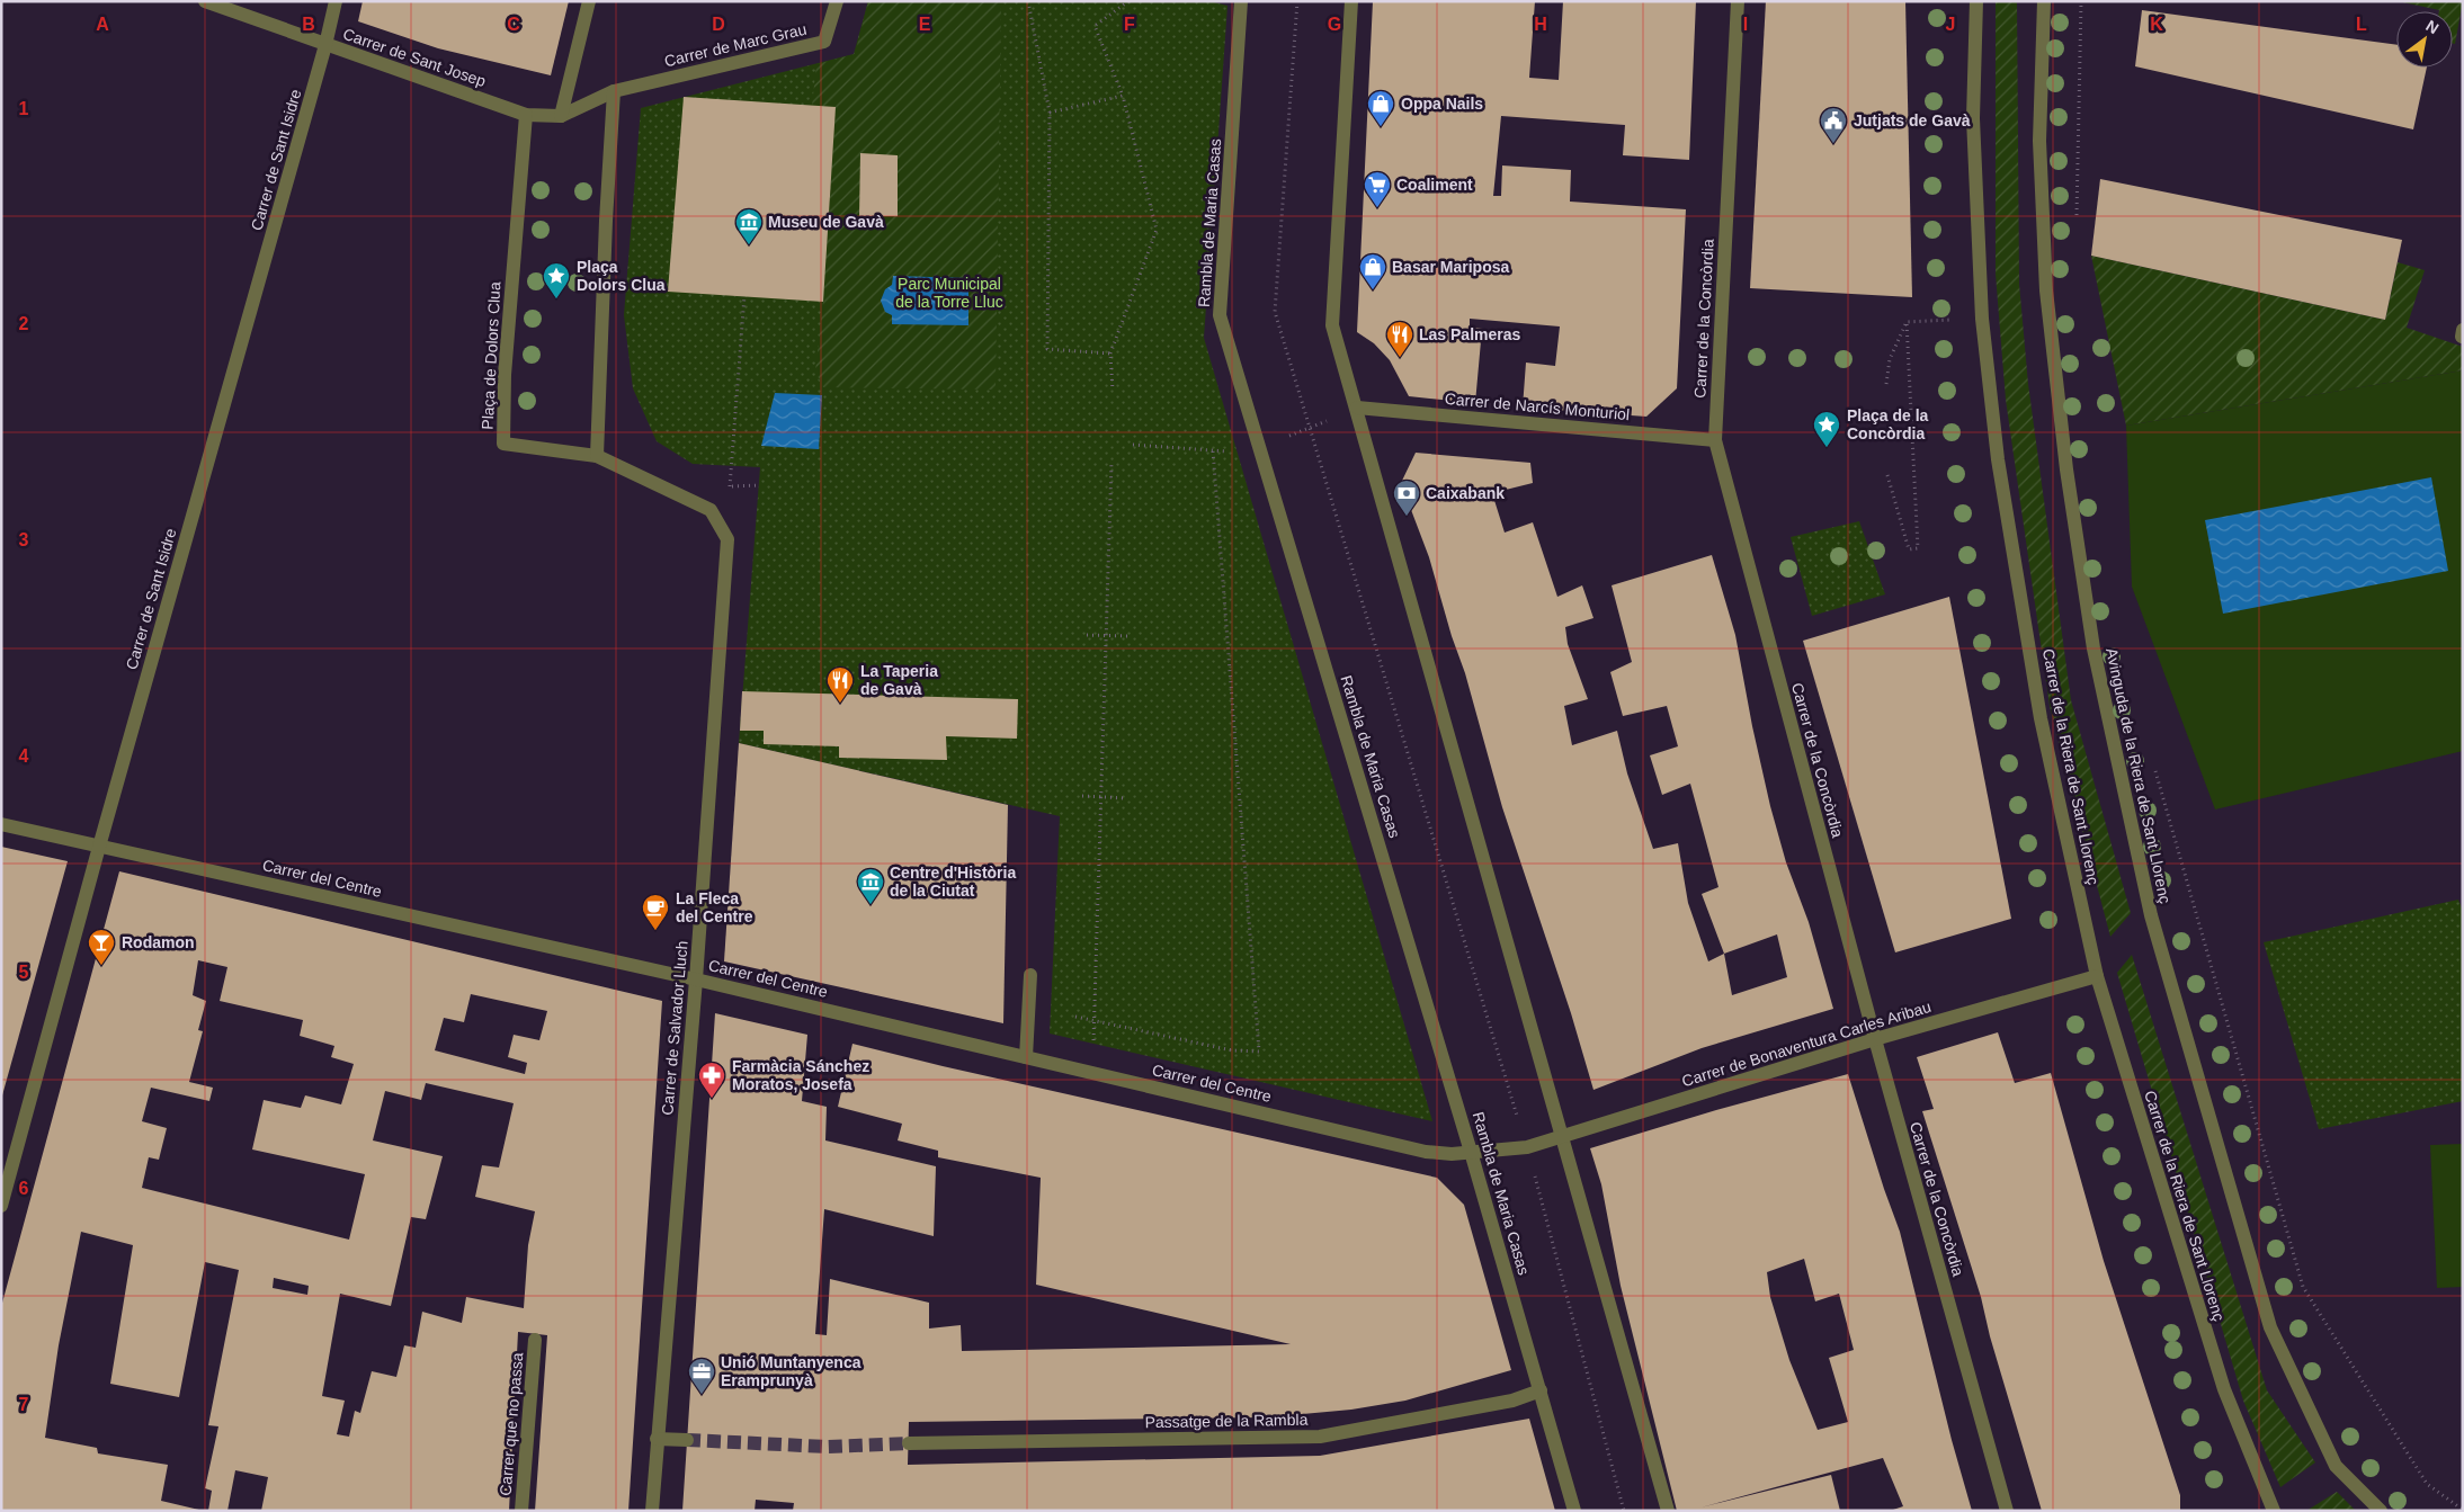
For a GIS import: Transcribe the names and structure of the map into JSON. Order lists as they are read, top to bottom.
{
  "streets": {
    "street": [
      "Carrer de Marc Grau",
      "Carrer de Sant Josep",
      "Carrer de Sant Isidre",
      "Rambla de Maria Casas",
      "Carrer de la Concòrdia",
      "Plaça de Dolors Clua",
      "Carrer de Narcís Monturiol",
      "Carrer de la Riera de Sant Llorenç",
      "Avinguda de la Riera de Sant Llorenç",
      "Carrer del Centre",
      "Carrer de Salvador Lluch",
      "Carrer de Bonaventura Carles Aribau",
      "Passatge de la Rambla",
      "Carrer que no passa"
    ]
  },
  "crossings": [
    ["Carrer de Marc Grau", "Carrer de Sant Josep"],
    ["Carrer de Sant Josep", "Carrer de Sant Isidre"],
    ["Carrer de Sant Josep", "Plaça de Dolors Clua"],
    ["Carrer de Sant Isidre", "Carrer del Centre"],
    ["Rambla de Maria Casas", "Carrer del Centre"],
    ["Rambla de Maria Casas", "Passatge de la Rambla"],
    ["Carrer de la Concòrdia", "Carrer de Narcís Monturiol"],
    ["Carrer de la Concòrdia", "Carrer de Bonaventura Carles Aribau"],
    ["Plaça de Dolors Clua", "Carrer de Salvador Lluch"],
    ["Carrer de la Riera de Sant Llorenç", "Carrer de Bonaventura Carles Aribau"],
    ["Carrer del Centre", "Carrer de Salvador Lluch"],
    ["Carrer del Centre", "Carrer de Bonaventura Carles Aribau"]
  ],
  "parks": ["Parc Municipal de la Torre Lluc"],
  "places": {
    "shop": ["Oppa Nails", "Basar Mariposa"],
    "public building": ["Jutjats de Gavà"],
    "supermarket": ["Coaliment"],
    "museum": ["Museu de Gavà", "Centre d'Història de la Ciutat"],
    "place": ["Plaça Dolors Clua", "Plaça de la Concòrdia"],
    "restaurant": ["Las Palmeras", "La Taperia de Gavà"],
    "bank": ["Caixabank"],
    "cafe": ["La Fleca del Centre"],
    "bar": ["Rodamon"],
    "pharmacy": ["Farmàcia Sánchez Moratos, Josefa"],
    "office": ["Unió Muntanyenca Eramprunyà"]
  },
  "north": "top right",
  "grid": {
    "columns": [
      "A",
      "B",
      "C",
      "D",
      "E",
      "F",
      "G",
      "H",
      "I",
      "J",
      "K",
      "L"
    ],
    "rows": [
      "1",
      "2",
      "3",
      "4",
      "5",
      "6",
      "7"
    ]
  }
}
